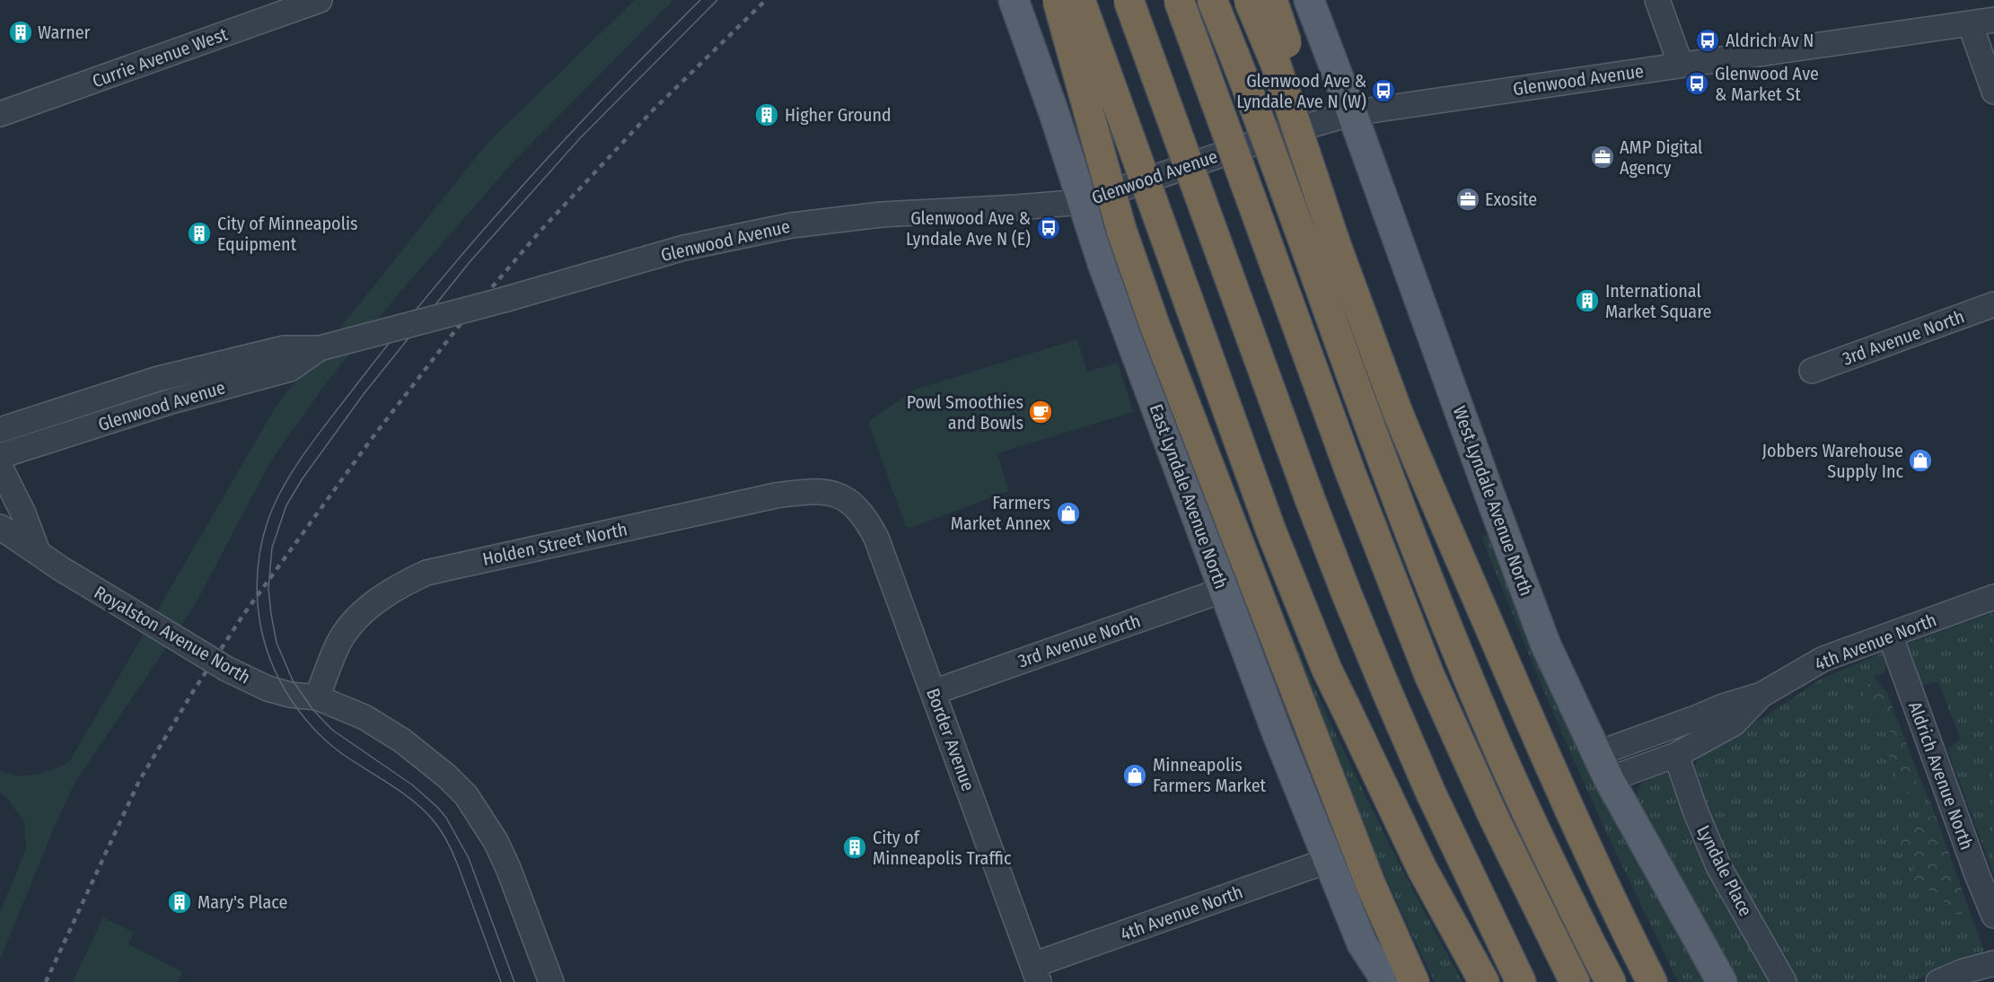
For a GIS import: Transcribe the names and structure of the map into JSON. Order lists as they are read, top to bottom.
{
  "streets": {
    "main road": ["East Lyndale Avenue North", "West Lyndale Avenue North"],
    "street": [
      "Currie Avenue West",
      "Glenwood Avenue",
      "3rd Avenue North",
      "Holden Street North",
      "Royalston Avenue North",
      "4th Avenue North",
      "Border Avenue",
      "Aldrich Avenue North",
      "Lyndale Place"
    ]
  },
  "crossings": [
    ["Glenwood Avenue", "East Lyndale Avenue North"],
    ["Glenwood Avenue", "West Lyndale Avenue North"],
    ["3rd Avenue North", "East Lyndale Avenue North"],
    ["3rd Avenue North", "Border Avenue"],
    ["East Lyndale Avenue North", "4th Avenue North"],
    ["West Lyndale Avenue North", "4th Avenue North"],
    ["Holden Street North", "Royalston Avenue North"],
    ["Holden Street North", "Border Avenue"],
    ["4th Avenue North", "Border Avenue"],
    ["4th Avenue North", "Aldrich Avenue North"],
    ["4th Avenue North", "Lyndale Place"]
  ],
  "places": {
    "building": [
      "Warner",
      "Higher Ground",
      "City of Minneapolis Equipment",
      "International Market Square",
      "City of Minneapolis Traffic",
      "Mary's Place"
    ],
    "bus stop": [
      "Aldrich Av N",
      "Glenwood Ave & Market St",
      "Glenwood Ave & Lyndale Ave N (W)",
      "Glenwood Ave & Lyndale Ave N (E)"
    ],
    "office": ["AMP Digital Agency", "Exosite"],
    "cafe": ["Powl Smoothies and Bowls"],
    "shop": ["Jobbers Warehouse Supply Inc", "Farmers Market Annex", "Minneapolis Farmers Market"]
  }
}
